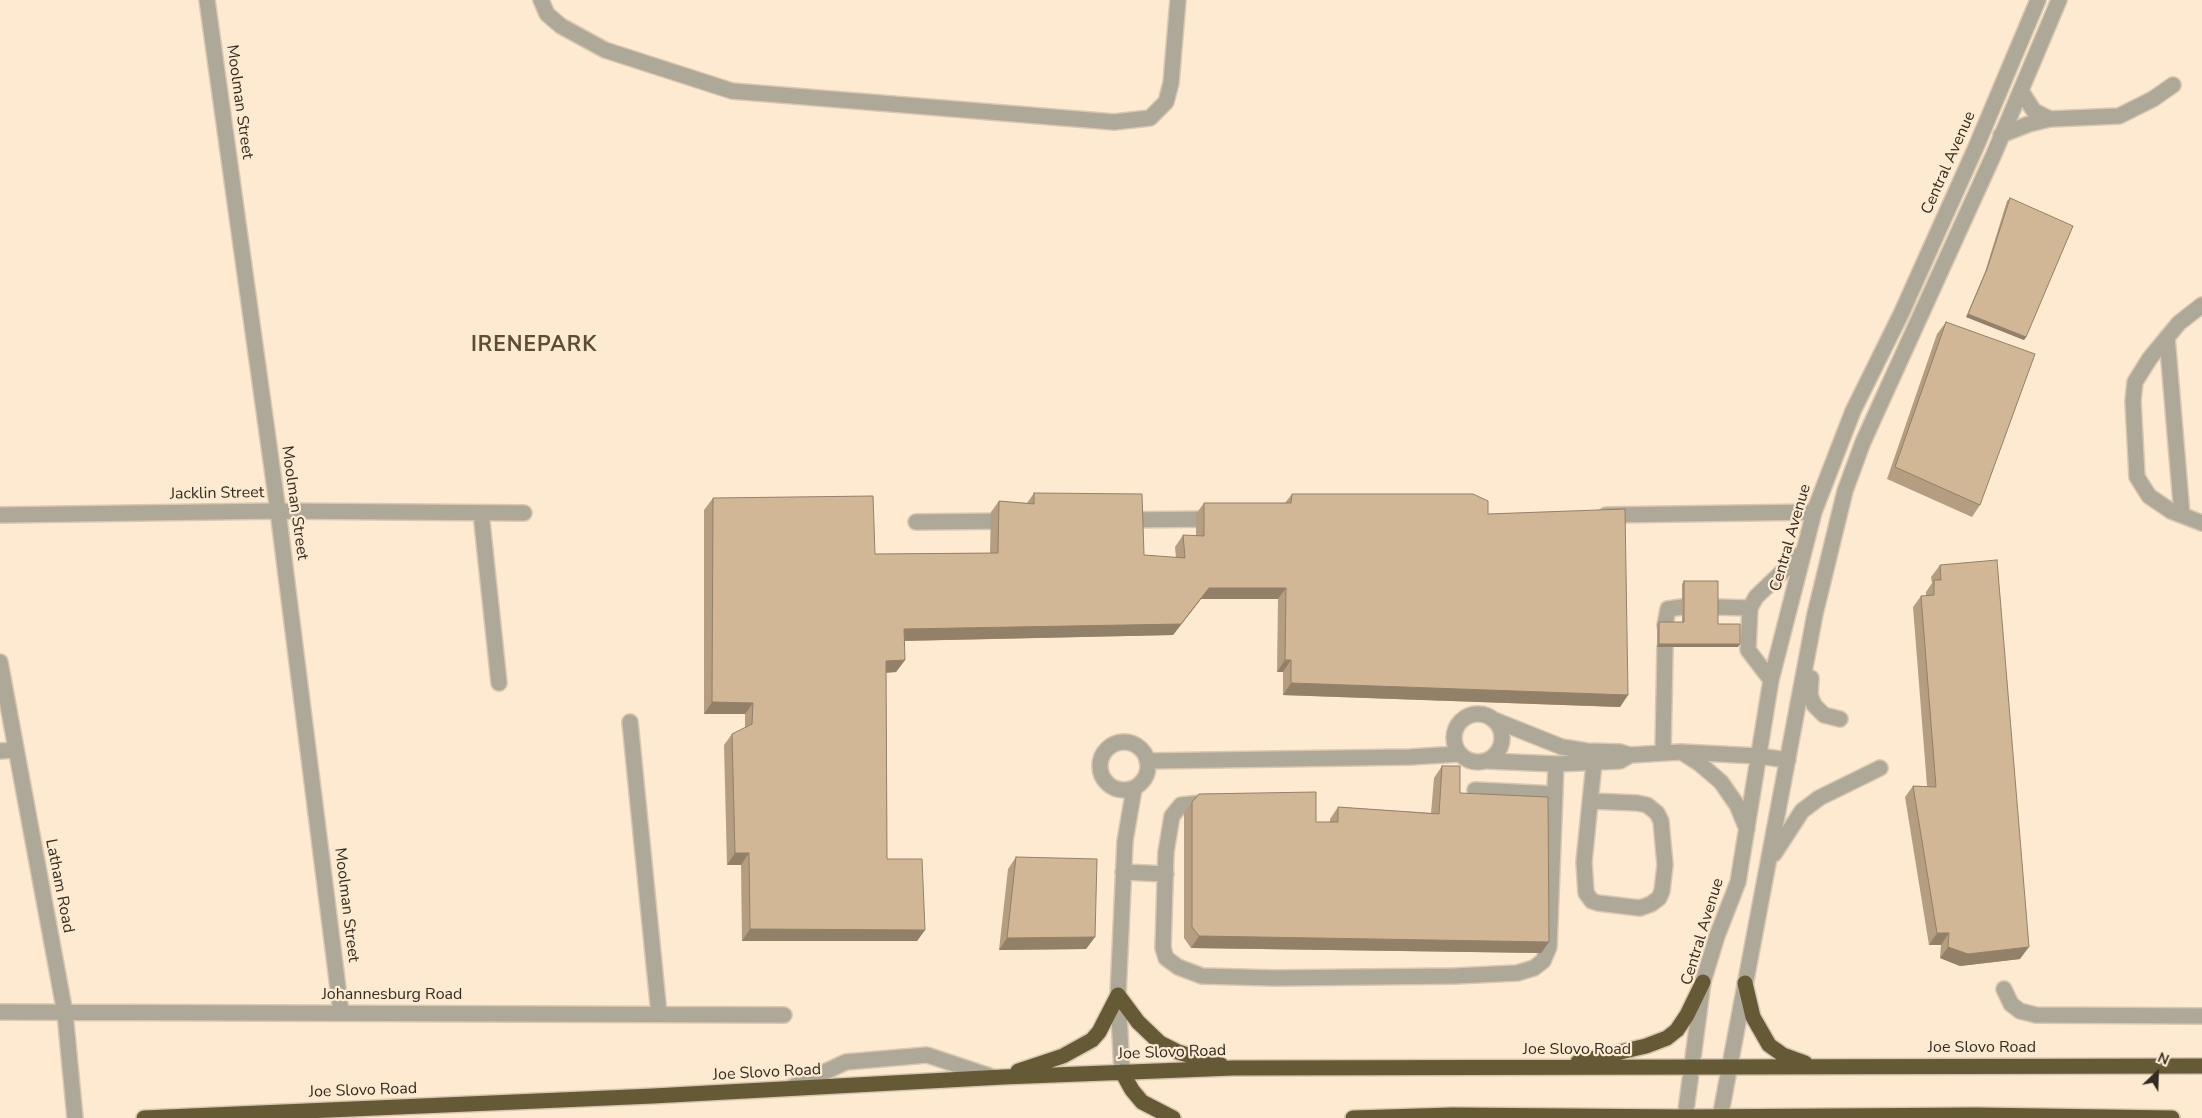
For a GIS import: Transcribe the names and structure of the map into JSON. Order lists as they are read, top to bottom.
{
  "streets": {
    "highway": ["Joe Slovo Road"],
    "street": [
      "Moolman Street",
      "Central Avenue",
      "Jacklin Street",
      "Latham Road",
      "Johannesburg Road"
    ]
  },
  "crossings": [
    ["Moolman Street", "Jacklin Street"],
    ["Moolman Street", "Johannesburg Road"],
    ["Central Avenue", "Joe Slovo Road"],
    ["Latham Road", "Johannesburg Road"]
  ],
  "districts": ["IRENEPARK"],
  "north": "top right"
}
